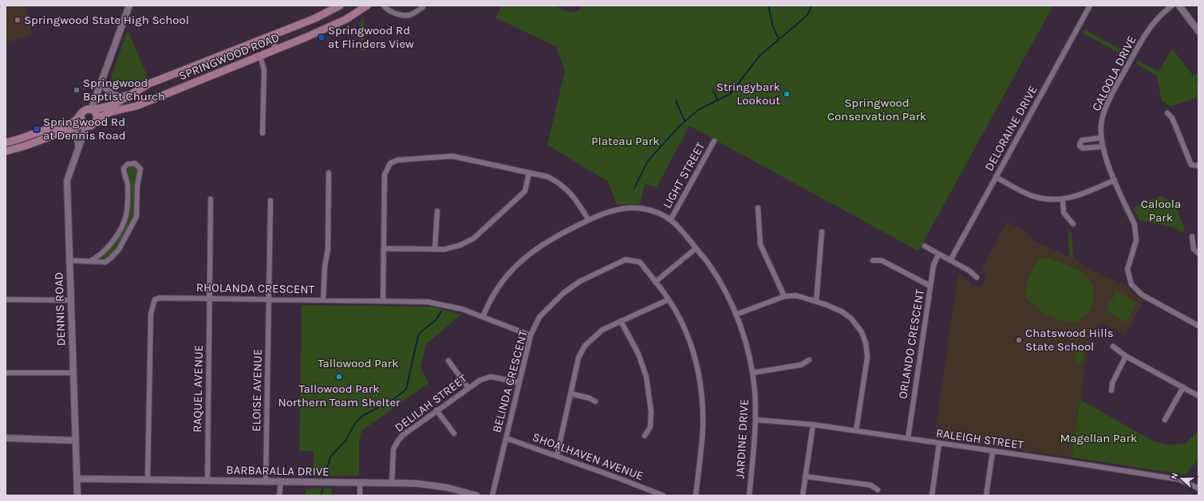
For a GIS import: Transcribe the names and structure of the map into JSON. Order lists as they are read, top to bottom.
{
  "streets": {
    "main road": ["SPRINGWOOD ROAD"],
    "street": [
      "CALOOLA DRIVE",
      "DELORAINE DRIVE",
      "LIGHT STREET",
      "RHOLANDA CRESCENT",
      "DENNIS ROAD",
      "ORLANDO CRESCENT",
      "BELINDA CRESCENT",
      "RAQUEL AVENUE",
      "ELOISE AVENUE",
      "DELILAH STREET",
      "JARDINE DRIVE",
      "RALEIGH STREET",
      "SHOALHAVEN AVENUE",
      "BARBARALLA DRIVE"
    ]
  },
  "crossings": [
    ["SPRINGWOOD ROAD", "DENNIS ROAD"],
    ["LIGHT STREET", "JARDINE DRIVE"],
    ["RHOLANDA CRESCENT", "BELINDA CRESCENT"],
    ["RHOLANDA CRESCENT", "RAQUEL AVENUE"],
    ["RHOLANDA CRESCENT", "ELOISE AVENUE"],
    ["RHOLANDA CRESCENT", "JARDINE DRIVE"],
    ["RHOLANDA CRESCENT", "BARBARALLA DRIVE"],
    ["DENNIS ROAD", "BARBARALLA DRIVE"],
    ["ORLANDO CRESCENT", "RALEIGH STREET"],
    ["BELINDA CRESCENT", "DELILAH STREET"],
    ["BELINDA CRESCENT", "SHOALHAVEN AVENUE"],
    ["RAQUEL AVENUE", "BARBARALLA DRIVE"],
    ["ELOISE AVENUE", "BARBARALLA DRIVE"],
    ["DELILAH STREET", "BARBARALLA DRIVE"],
    ["JARDINE DRIVE", "RALEIGH STREET"]
  ],
  "parks": [
    "Springwood Conservation Park",
    "Plateau Park",
    "Caloola Park",
    "Tallowood Park",
    "Magellan Park"
  ],
  "places": {
    "other": [
      "Springwood State High School",
      "Springwood Baptist Church",
      "Stringybark Lookout",
      "Chatswood Hills State School",
      "Tallowood Park Northern Team Shelter"
    ],
    "transit": ["Springwood Rd at Flinders View", "Springwood Rd at Dennis Road"]
  },
  "north": "left"
}
